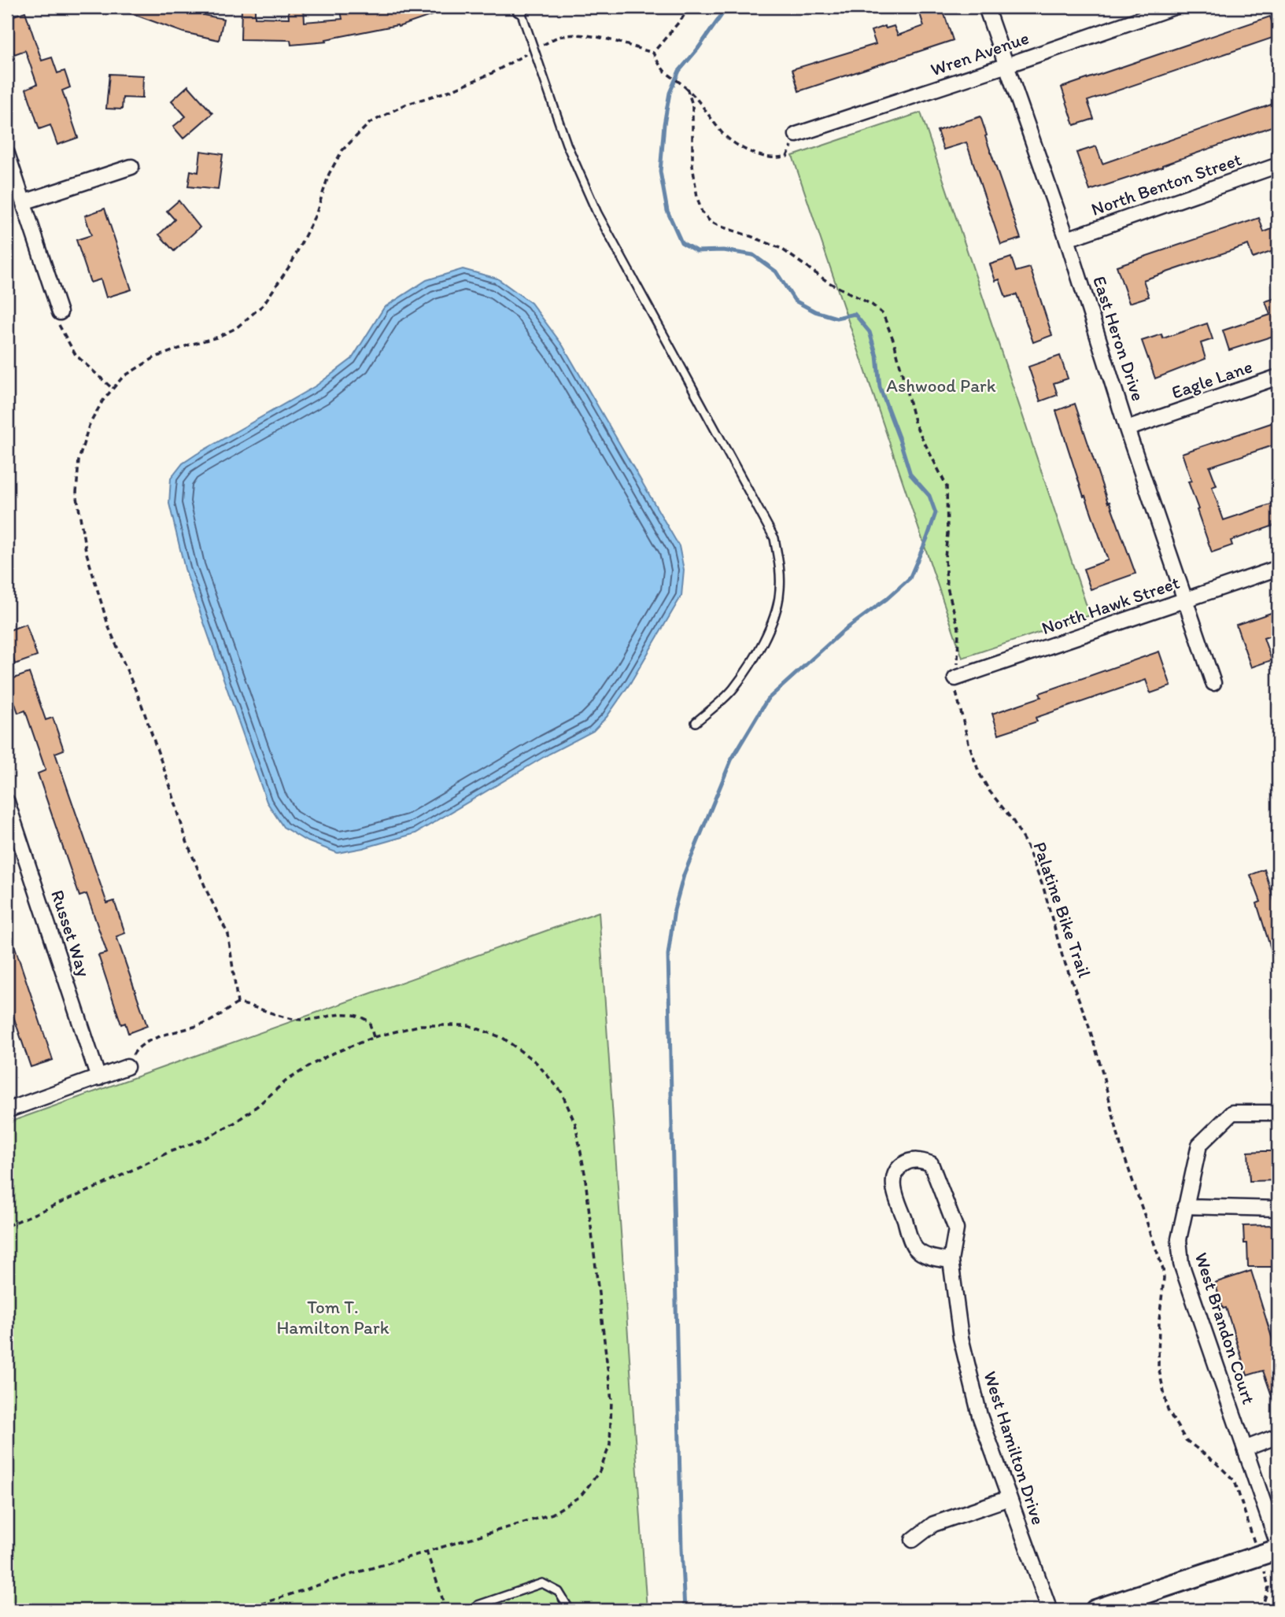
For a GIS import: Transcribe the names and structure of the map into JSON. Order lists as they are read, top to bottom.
{
  "streets": {
    "street": [
      "Wren Avenue",
      "North Benton Street",
      "East Heron Drive",
      "Eagle Lane",
      "North Hawk Street",
      "Russet Way",
      "West Brandon Court",
      "West Hamilton Drive"
    ],
    "path": ["Palatine Bike Trail"]
  },
  "crossings": [
    ["Wren Avenue", "East Heron Drive"],
    ["North Benton Street", "East Heron Drive"],
    ["East Heron Drive", "Eagle Lane"],
    ["East Heron Drive", "North Hawk Street"],
    ["North Hawk Street", "Palatine Bike Trail"]
  ],
  "parks": ["Ashwood Park", "Tom T. Hamilton Park"]
}
